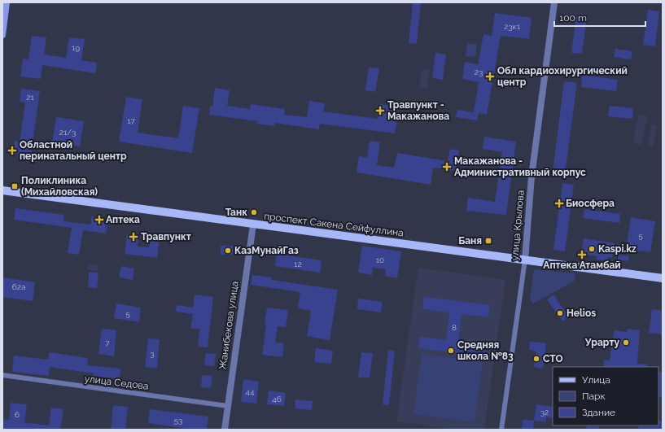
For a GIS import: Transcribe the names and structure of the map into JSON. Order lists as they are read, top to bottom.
{
  "streets": {
    "main road": ["проспект Сакена Сейфуллина"],
    "street": ["улица Крылова", "Жанибекова улица", "улица Седова"]
  },
  "crossings": [
    ["проспект Сакена Сейфуллина", "улица Крылова"],
    ["проспект Сакена Сейфуллина", "Жанибекова улица"],
    ["Жанибекова улица", "улица Седова"]
  ],
  "places": {
    "health": [
      "Обл кардиохирургический центр",
      "Травпункт - Макажанова",
      "Областной перинатальный центр",
      "Макажанова - Административный корпус",
      "Биосфера",
      "Аптека",
      "Травпункт",
      "Аптека Атамбай"
    ],
    "transit": ["Поликлиника (Михайловская)", "Баня"],
    "other": [
      "Танк",
      "Kaspi.kz",
      "КазМунайГаз",
      "Helios",
      "Урарту",
      "Средняя школа №83",
      "СТО"
    ]
  },
  "house_numbers": [
    "23к1",
    "19",
    "23",
    "21",
    "17",
    "21/3",
    "5",
    "10",
    "12",
    "62а",
    "5",
    "8",
    "7",
    "3",
    "44",
    "46",
    "32",
    "6",
    "53"
  ],
  "legend": ["Улица", "Парк", "Здание"],
  "scale_bar": "100 m"
}
